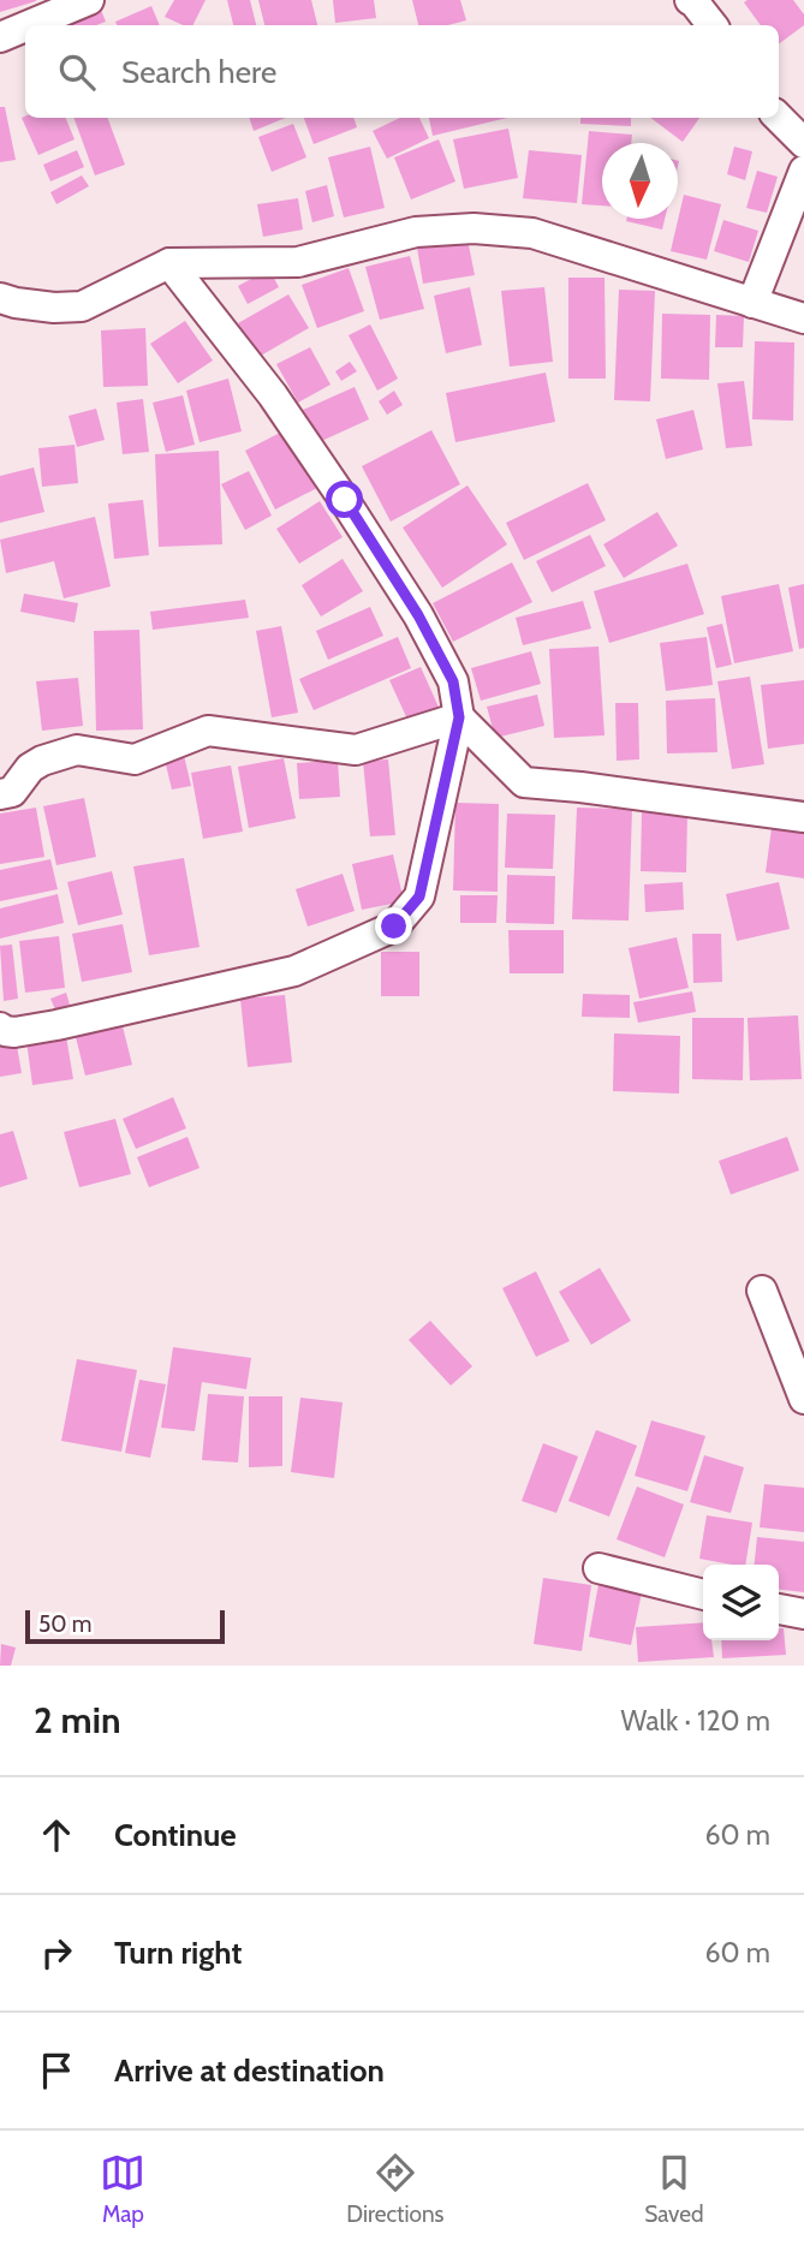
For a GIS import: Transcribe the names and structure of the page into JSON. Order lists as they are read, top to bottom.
{
  "scale_bar": "50 m",
  "north": "bottom",
  "page": {
    "search": "Search here",
    "scale": "50 m",
    "heading": ["2 min", "Walk · 120 m"],
    "list": [
      ["Continue", "60 m"],
      ["Turn right", "60 m"],
      "Arrive at destination"
    ],
    "nav": ["Map", "Directions", "Saved"]
  }
}
